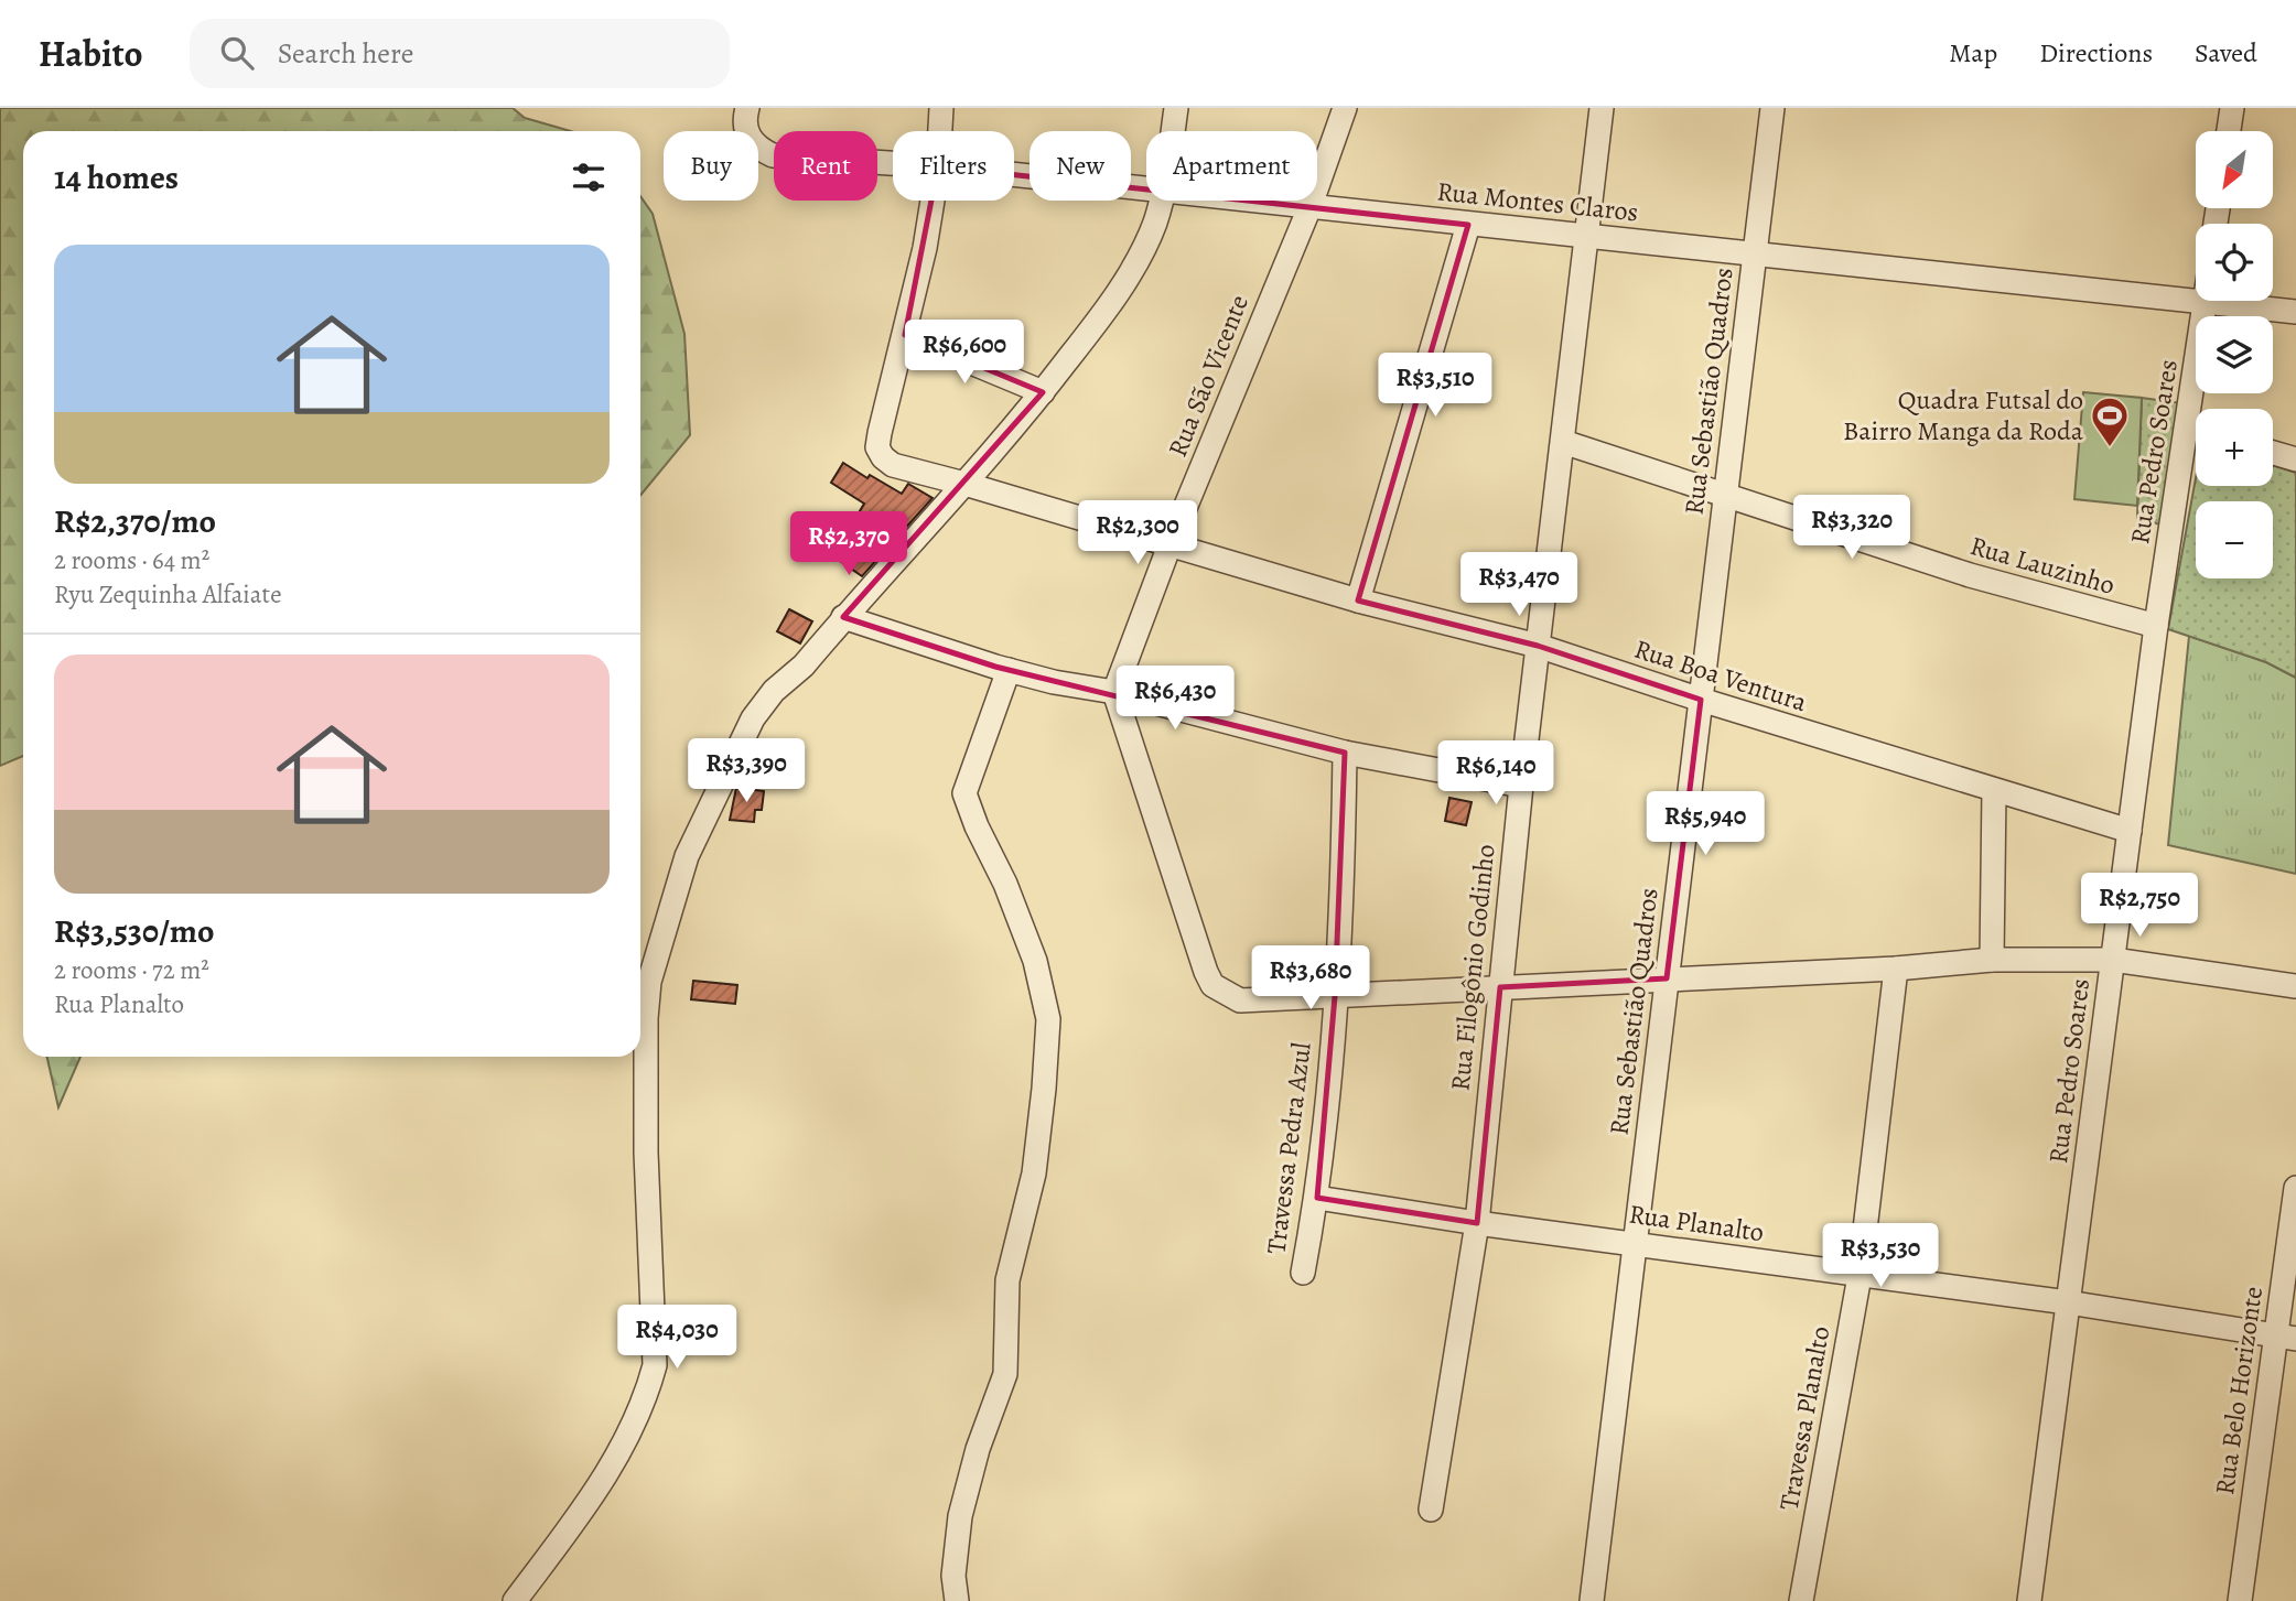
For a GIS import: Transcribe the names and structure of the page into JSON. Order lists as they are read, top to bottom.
{
  "streets": {
    "street": [
      "Rua Montes Claros",
      "Rua São Vicente",
      "Rua Sebastião Quadros",
      "Rua Pedro Soares",
      "Rua Lauzinho",
      "Rua Boa Ventura",
      "Rua Filogônio Godinho",
      "Travessa Pedra Azul",
      "Rua Planalto",
      "Rua Belo Horizonte",
      "Travessa Planalto"
    ]
  },
  "crossings": [
    ["Rua Montes Claros", "Rua São Vicente"],
    ["Rua Montes Claros", "Rua Sebastião Quadros"],
    ["Rua Montes Claros", "Rua Pedro Soares"],
    ["Rua Montes Claros", "Rua Filogônio Godinho"],
    ["Rua São Vicente", "Rua Boa Ventura"],
    ["Rua Sebastião Quadros", "Rua Lauzinho"],
    ["Rua Sebastião Quadros", "Rua Boa Ventura"],
    ["Rua Sebastião Quadros", "Rua Planalto"],
    ["Rua Pedro Soares", "Rua Lauzinho"],
    ["Rua Pedro Soares", "Rua Boa Ventura"],
    ["Rua Pedro Soares", "Rua Planalto"],
    ["Rua Lauzinho", "Rua Filogônio Godinho"],
    ["Rua Boa Ventura", "Rua Filogônio Godinho"],
    ["Rua Filogônio Godinho", "Rua Planalto"],
    ["Travessa Pedra Azul", "Rua Planalto"],
    ["Rua Planalto", "Rua Belo Horizonte"],
    ["Rua Planalto", "Travessa Planalto"]
  ],
  "places": {
    "sports": ["Quadra Futsal do Bairro Manga da Roda"]
  },
  "north": "bottom left",
  "page": {
    "header": "Habito",
    "search": "Search here",
    "nav": ["Map", "Directions", "Saved"],
    "map_buttons": ["+", "−"],
    "chip": [
      "Buy",
      "Rent",
      "Filters",
      "New",
      "Apartment"
    ],
    "heading": "14 homes",
    "list": [
      {
        "name": "R$2,370/mo",
        "note": "2 rooms · 64 m² · Ryu Zequinha Alfaiate"
      },
      {
        "name": "R$3,530/mo",
        "note": "2 rooms · 72 m² · Rua Planalto"
      }
    ],
    "price": [
      "R$6,600",
      "R$3,510",
      "R$3,320",
      "R$2,300",
      "R$2,370",
      "R$3,470",
      "R$6,430",
      "R$3,390",
      "R$6,140",
      "R$5,940",
      "R$2,750",
      "R$3,680",
      "R$3,530",
      "R$4,030"
    ]
  }
}
